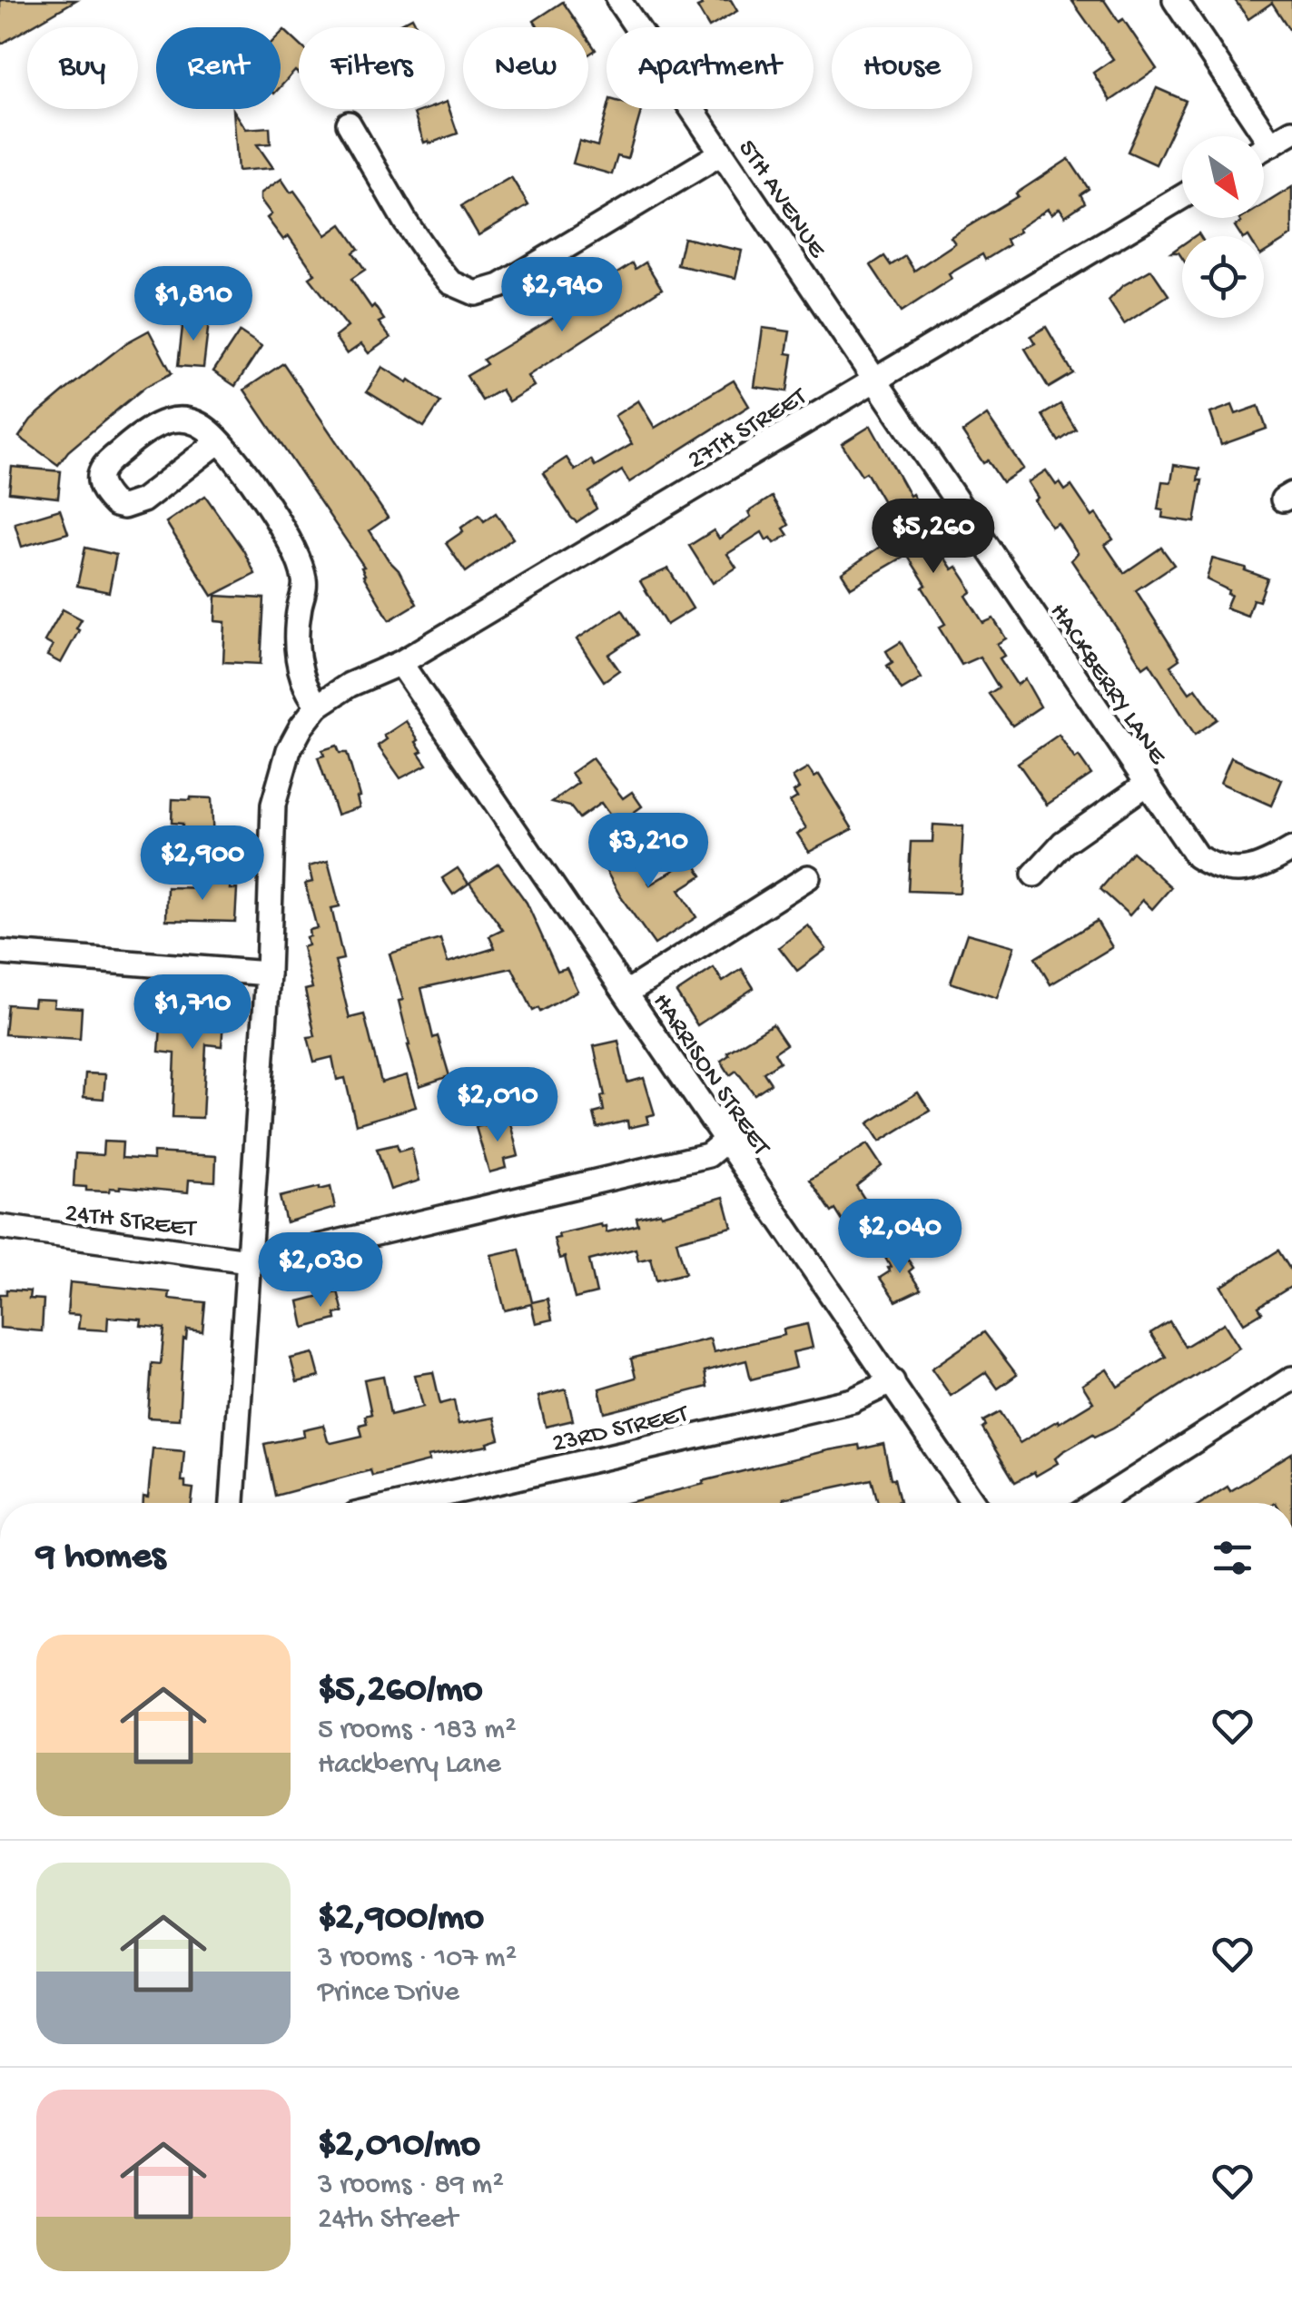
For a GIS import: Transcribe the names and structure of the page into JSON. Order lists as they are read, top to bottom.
{
  "streets": {
    "street": [
      "5TH AVENUE",
      "27TH STREET",
      "HACKBERRY LANE",
      "HARRISON STREET",
      "24TH STREET",
      "23RD STREET"
    ]
  },
  "crossings": [
    ["5TH AVENUE", "27TH STREET"],
    ["5TH AVENUE", "HACKBERRY LANE"],
    ["27TH STREET", "HACKBERRY LANE"],
    ["27TH STREET", "HARRISON STREET"],
    ["HARRISON STREET", "24TH STREET"],
    ["HARRISON STREET", "23RD STREET"]
  ],
  "north": "bottom right",
  "page": {
    "chip": [
      "Buy",
      "Rent",
      "Filters",
      "New",
      "Apartment",
      "House"
    ],
    "price": [
      "$2,940",
      "$1,810",
      "$5,260",
      "$3,210",
      "$2,900",
      "$1,710",
      "$2,010",
      "$2,040",
      "$2,030"
    ],
    "heading": "9 homes",
    "list": [
      {
        "name": "$5,260/mo",
        "note": "5 rooms · 183 m² · Hackberry Lane"
      },
      {
        "name": "$2,900/mo",
        "note": "3 rooms · 107 m² · Prince Drive"
      },
      {
        "name": "$2,010/mo",
        "note": "3 rooms · 89 m² · 24th Street"
      }
    ]
  }
}
